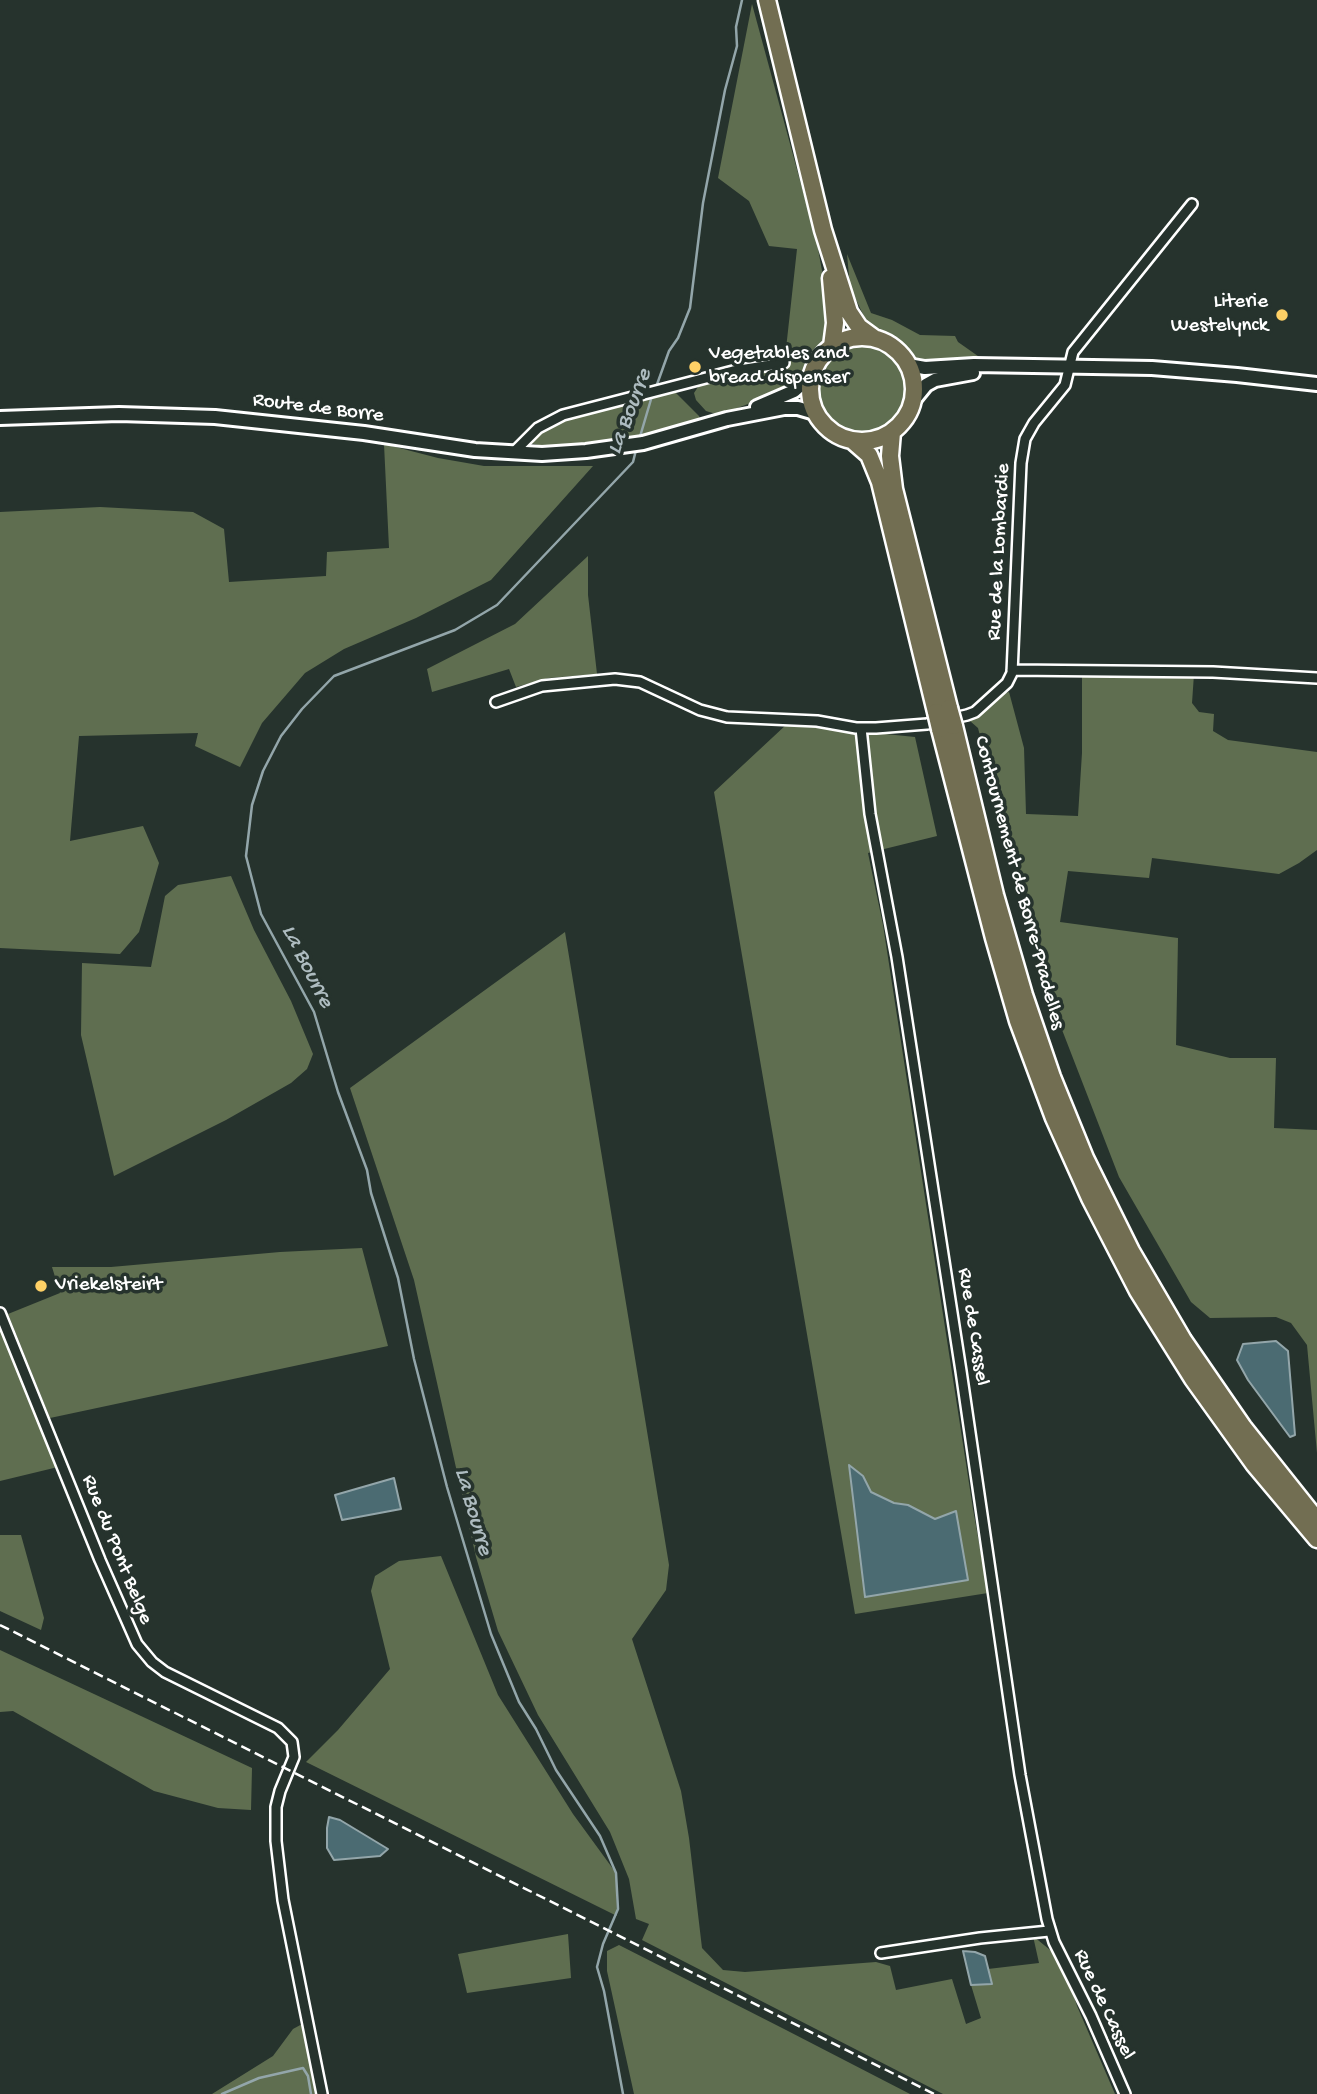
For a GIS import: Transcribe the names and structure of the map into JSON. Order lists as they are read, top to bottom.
{
  "streets": {
    "highway": ["Contournement de Borre-Pradelles"],
    "main road": ["Route de Borre"],
    "street": ["Rue de la Lombardie", "Rue de Cassel", "Rue du Pont Belge"]
  },
  "crossings": [
    ["Rue de la Lombardie", "Rue de Cassel"]
  ],
  "water": ["La Bourre"],
  "places": ["Literie Westelynck", "Vegetables and bread dispenser", "Vriekelsteirt"]
}
